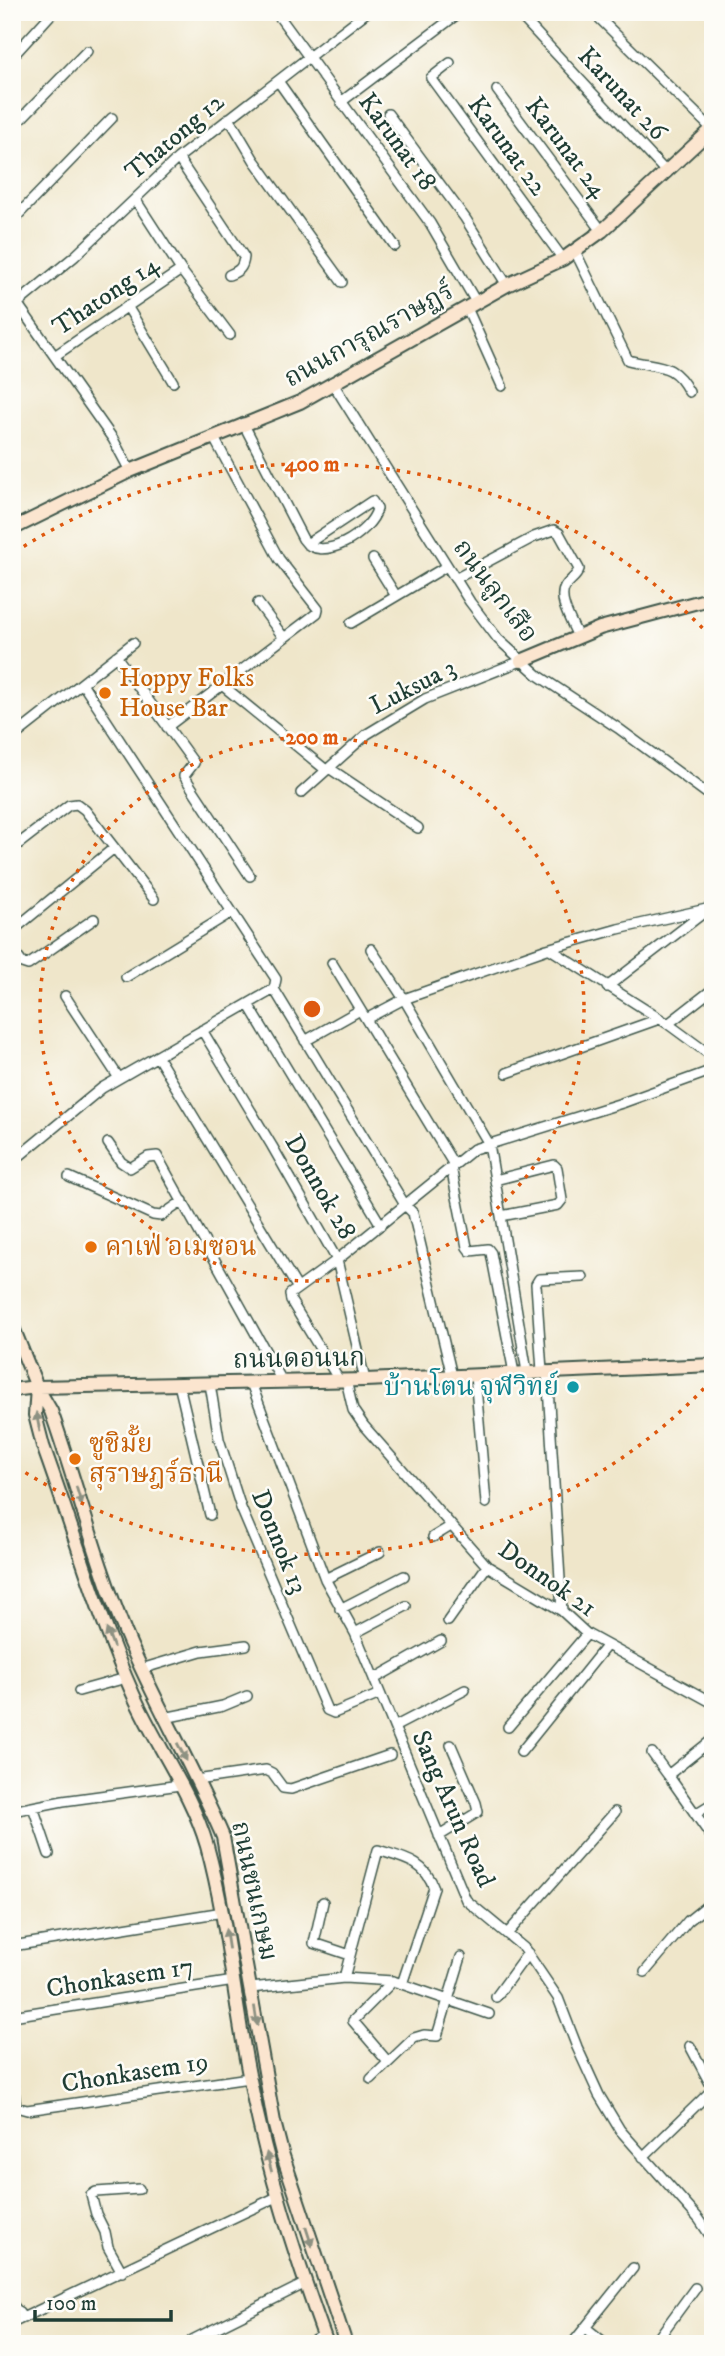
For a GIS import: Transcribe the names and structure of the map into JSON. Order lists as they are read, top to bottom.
{
  "streets": {
    "main road": ["ถนนการุณราษฏร์", "ถนนดอนนก", "ถนนชนเกษม"],
    "street": [
      "Karunat 26",
      "Thatong 12",
      "Karunat 18",
      "Karunat 22",
      "Karunat 24",
      "Thatong 14",
      "ถนนลูกเสือ",
      "Luksua 3",
      "Donnok 28",
      "Donnok 13",
      "Donnok 21",
      "Sang Arun Road",
      "Chonkasem 17",
      "Chonkasem 19"
    ]
  },
  "crossings": [
    ["Karunat 26", "ถนนการุณราษฏร์"],
    ["Thatong 12", "Karunat 18"],
    ["Karunat 18", "ถนนการุณราษฏร์"],
    ["Karunat 22", "ถนนการุณราษฏร์"],
    ["Karunat 24", "ถนนการุณราษฏร์"],
    ["ถนนการุณราษฏร์", "ถนนลูกเสือ"],
    ["ถนนลูกเสือ", "Luksua 3"],
    ["Donnok 28", "ถนนดอนนก"],
    ["ถนนดอนนก", "Donnok 13"],
    ["ถนนดอนนก", "Donnok 21"],
    ["ถนนดอนนก", "Sang Arun Road"],
    ["ถนนดอนนก", "ถนนชนเกษม"],
    ["Donnok 13", "Sang Arun Road"],
    ["ถนนชนเกษม", "Chonkasem 17"],
    ["ถนนชนเกษม", "Chonkasem 19"]
  ],
  "places": [
    "Hoppy Folks House Bar",
    "คาเฟ่ อเมซอน",
    "บ้านโตน จุฬวิทย์",
    "ซูชิมั้ย สุราษฎร์ธานี"
  ],
  "scale_bar": "100 m",
  "rings": ["400 m", "200 m"]
}
